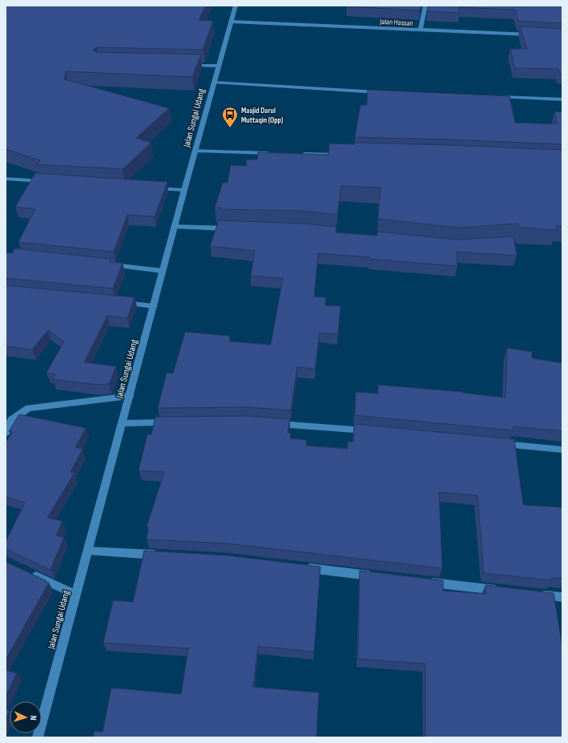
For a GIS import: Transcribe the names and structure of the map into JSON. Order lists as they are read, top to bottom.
{
  "streets": {
    "street": ["Jalan Hassan", "Jalan Sungai Udang"]
  },
  "crossings": [
    ["Jalan Hassan", "Jalan Sungai Udang"]
  ],
  "places": {
    "bus stop": ["Masjid Darul Muttaqin (Opp)"]
  },
  "north": "right"
}
